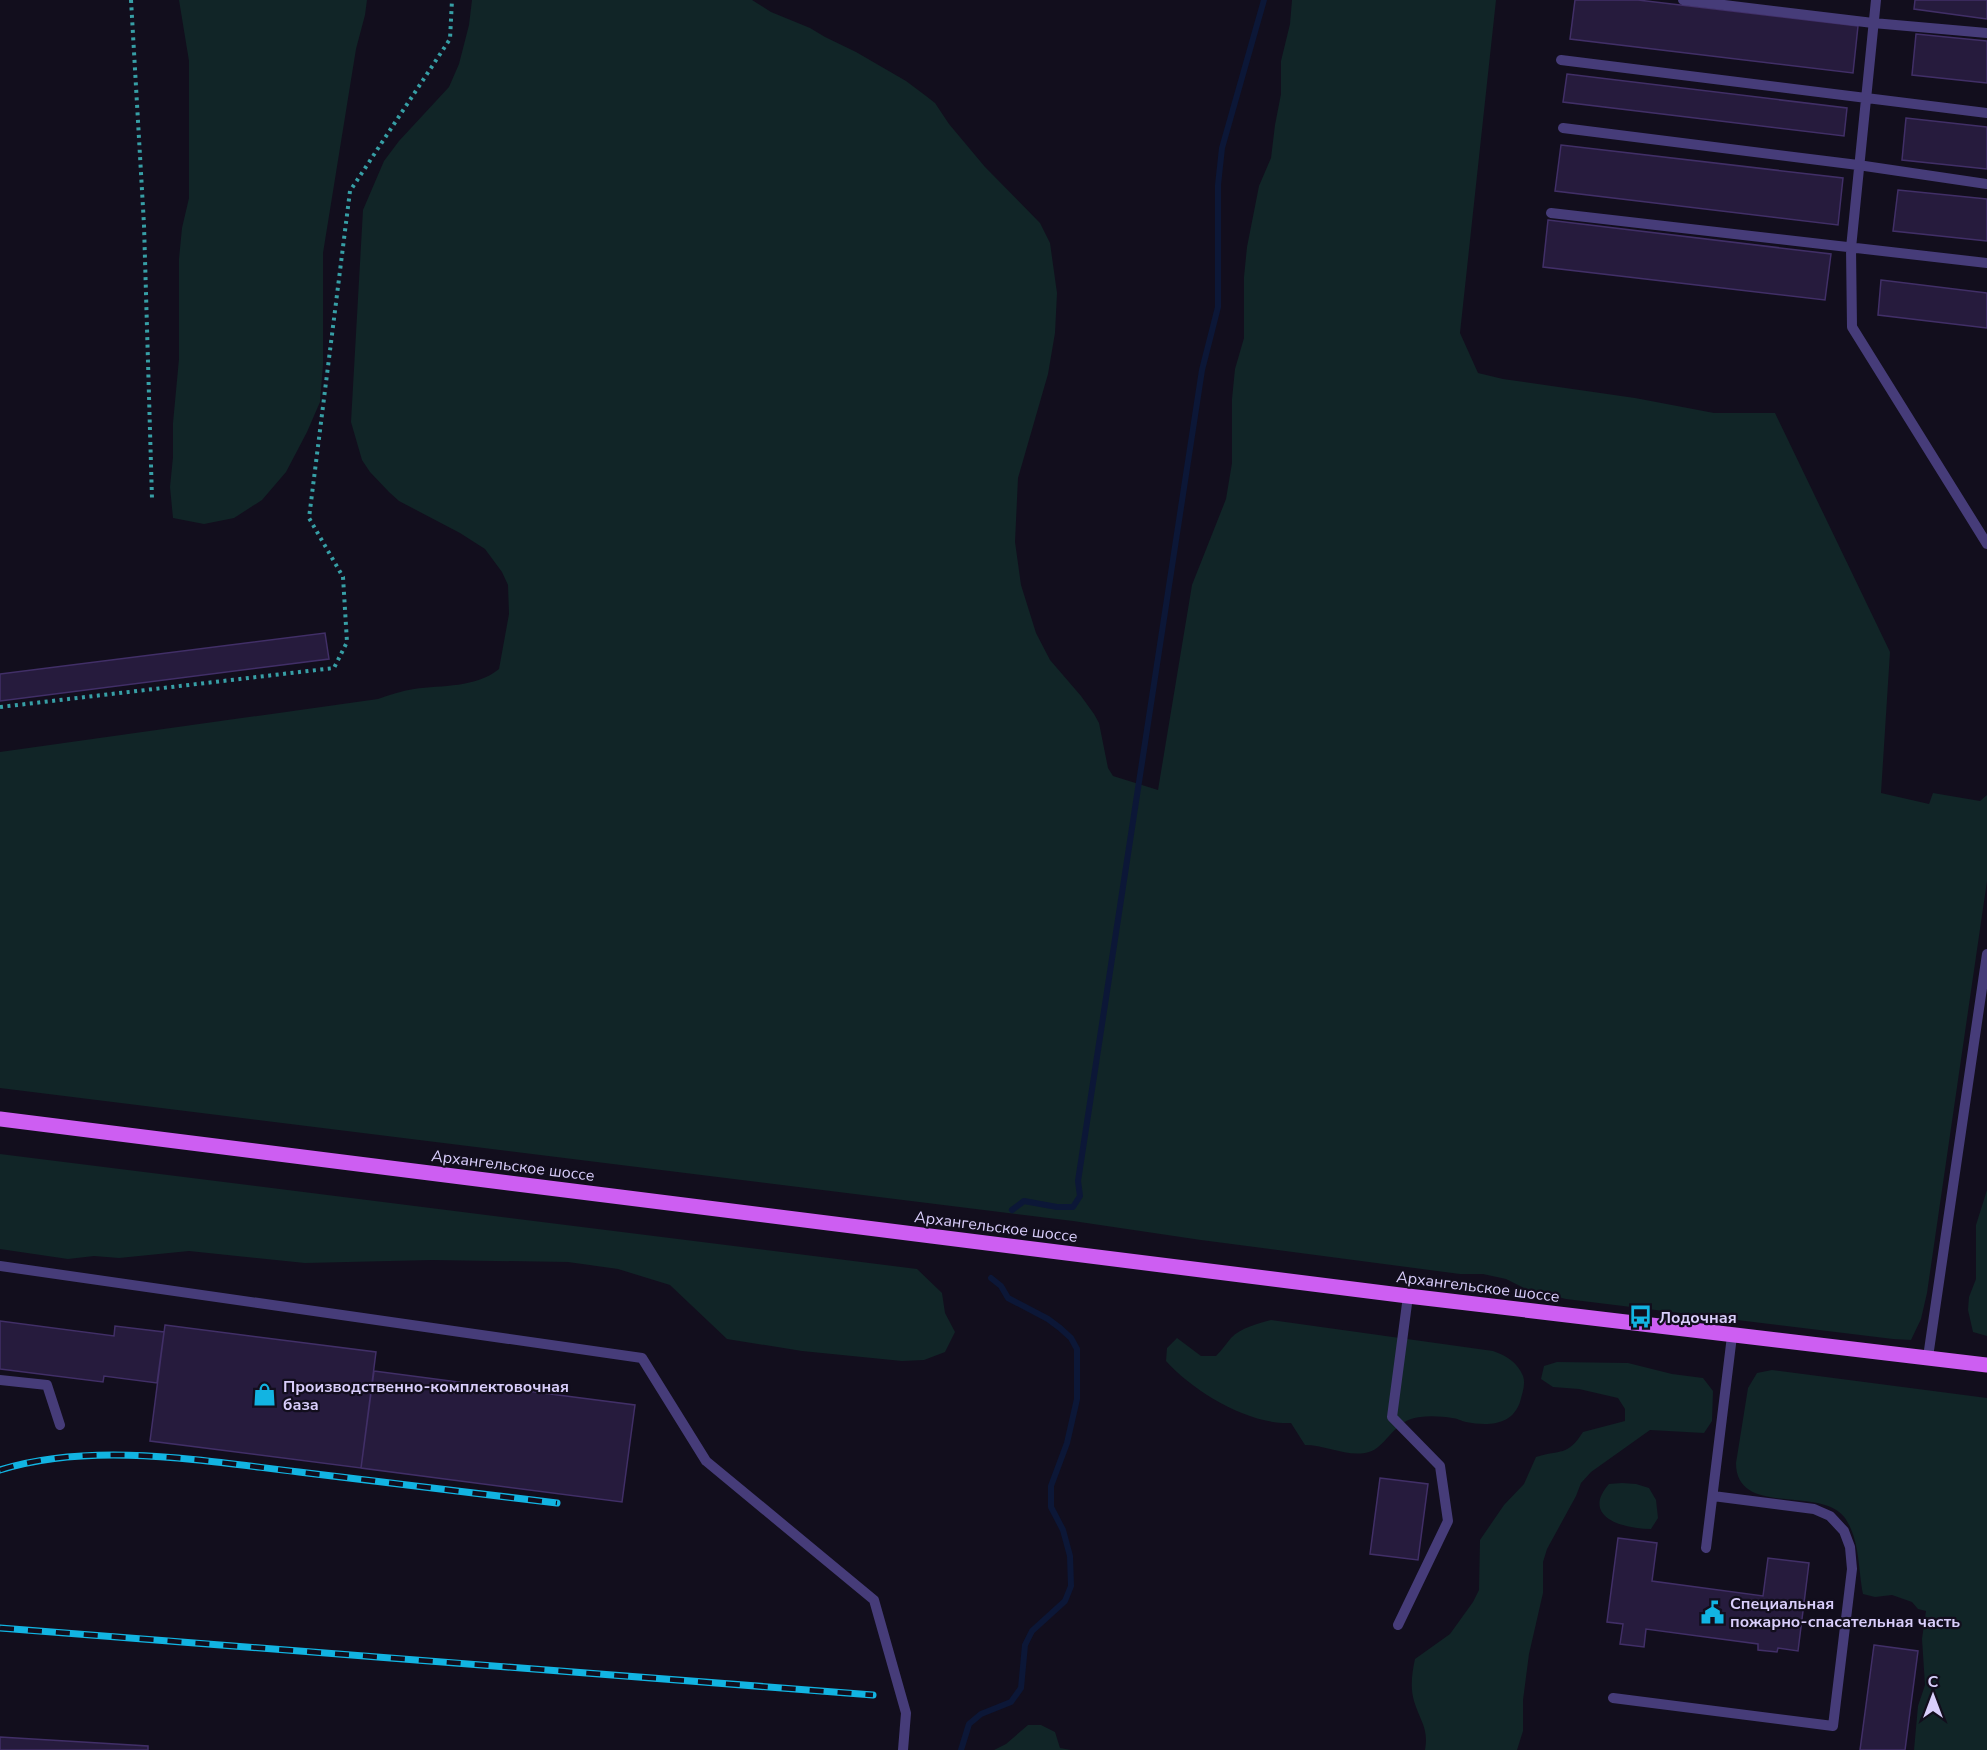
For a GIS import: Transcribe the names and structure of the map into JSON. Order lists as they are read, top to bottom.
{
  "streets": {
    "main road": ["Архангельское шоссе"]
  },
  "places": {
    "bus stop": ["Лодочная"],
    "shop": ["Производственно-комплектовочная база"],
    "public building": ["Специальная пожарно-спасательная часть"]
  },
  "north": "top"
}
